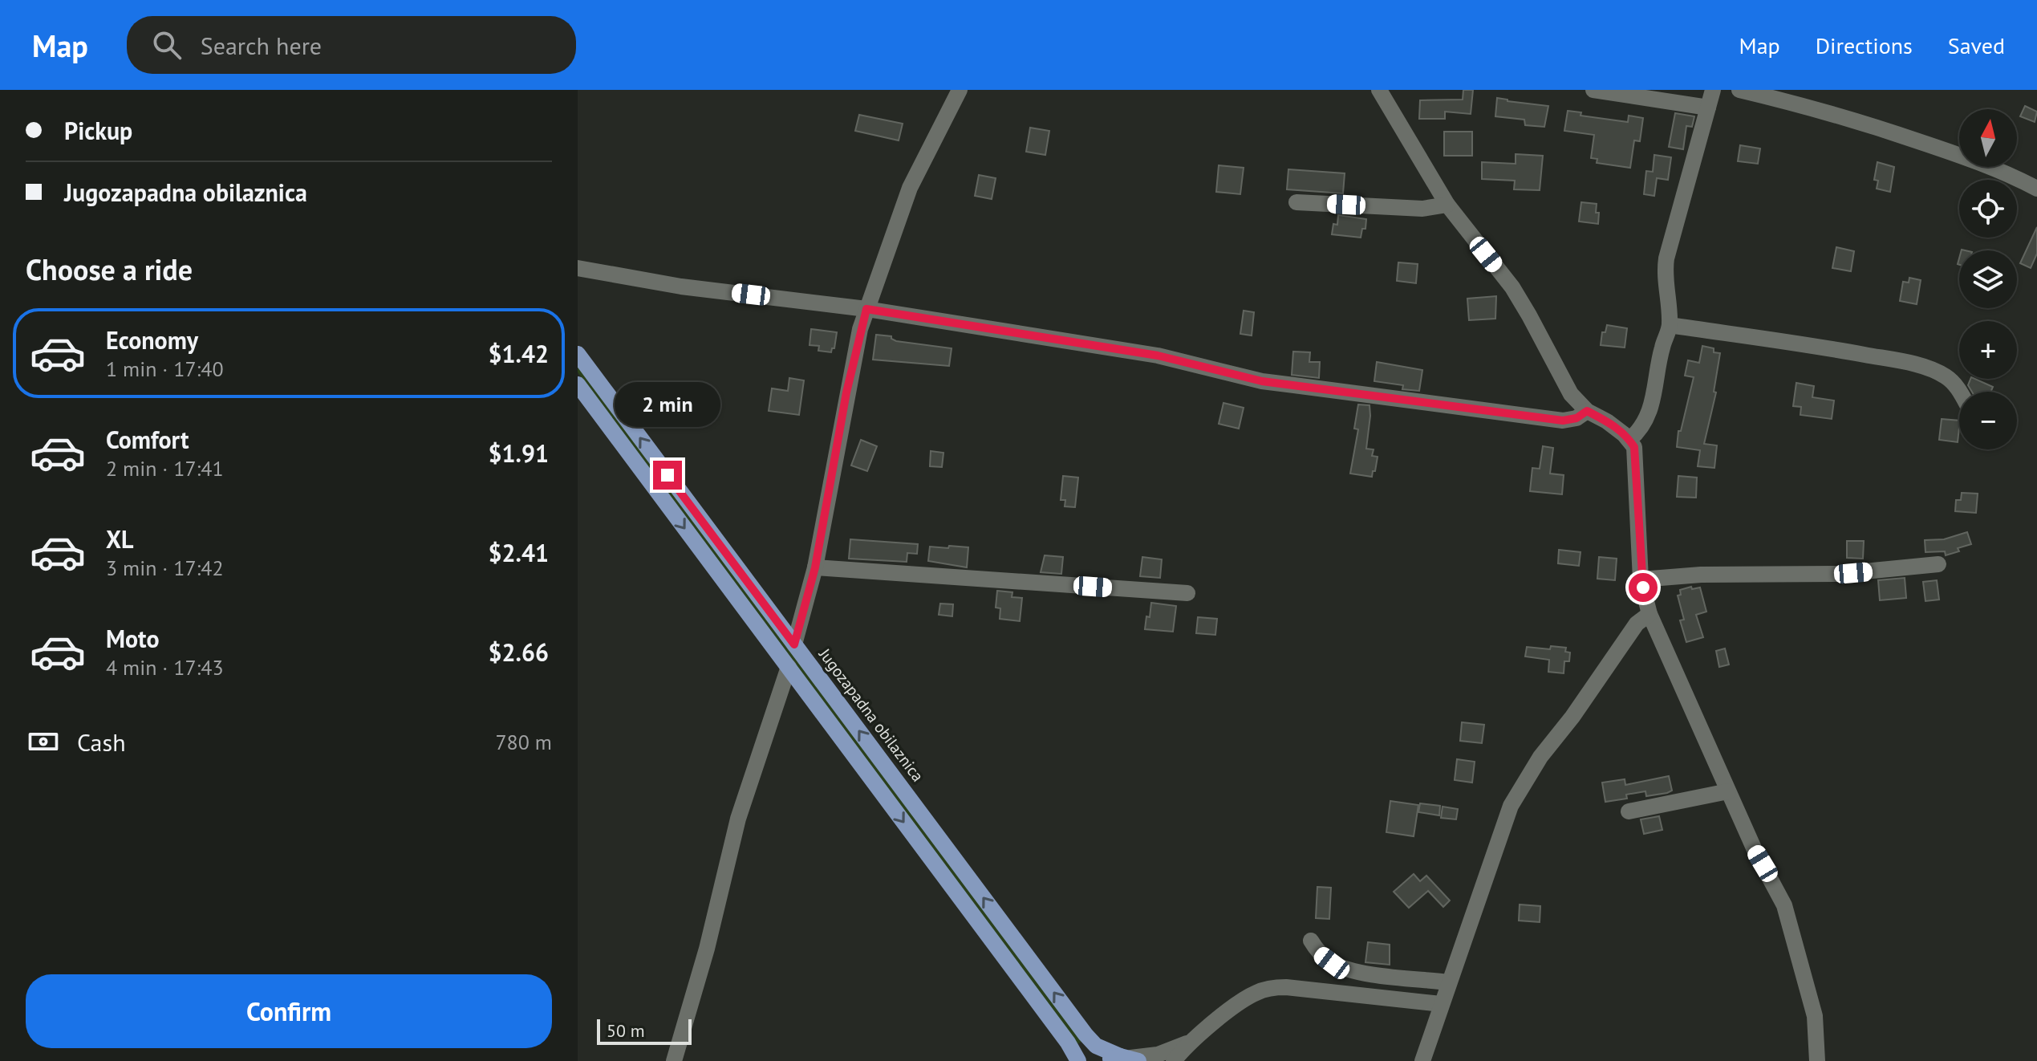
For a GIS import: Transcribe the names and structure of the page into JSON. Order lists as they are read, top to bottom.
{
  "streets": {
    "main road": ["Jugozapadna obilaznica"]
  },
  "scale_bar": "50 m",
  "north": "top",
  "page": {
    "header": "Map",
    "search": "Search here",
    "nav": ["Map", "Directions", "Saved"],
    "banner": ["Pickup", "Jugozapadna obilaznica"],
    "map_buttons": ["+", "−"],
    "heading": "Choose a ride",
    "list": [
      {
        "name": "Economy",
        "note": "1 min · 17:40",
        "value": "$1.42"
      },
      {
        "name": "Comfort",
        "note": "2 min · 17:41",
        "value": "$1.91"
      },
      {
        "name": "XL",
        "note": "3 min · 17:42",
        "value": "$2.41"
      },
      {
        "name": "Moto",
        "note": "4 min · 17:43",
        "value": "$2.66"
      }
    ],
    "bubble": "2 min",
    "pay": ["Cash", "780 m"],
    "buttons": "Confirm",
    "scale": "50 m"
  }
}
